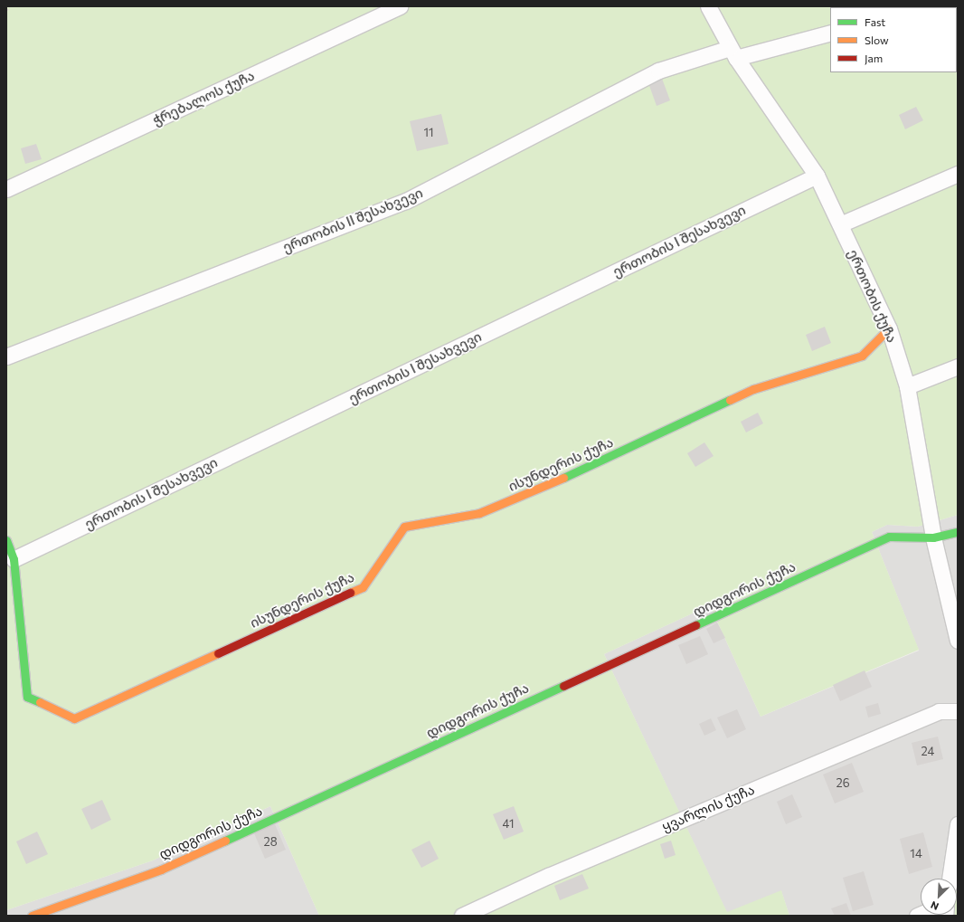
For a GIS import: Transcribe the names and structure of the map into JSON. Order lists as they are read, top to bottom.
{
  "streets": {
    "street": [
      "ჭრებალოს ქუჩა",
      "ერთობის II შესახვევი",
      "ერთობის I შესახვევი",
      "ერთობის ქუჩა",
      "ისუნდერის ქუჩა",
      "დიდგორის ქუჩა",
      "ყვარლის ქუჩა"
    ]
  },
  "crossings": [
    ["ერთობის II შესახვევი", "ერთობის ქუჩა"],
    ["ერთობის I შესახვევი", "ერთობის ქუჩა"],
    ["ერთობის I შესახვევი", "ისუნდერის ქუჩა"],
    ["ერთობის ქუჩა", "ისუნდერის ქუჩა"],
    ["ერთობის ქუჩა", "დიდგორის ქუჩა"]
  ],
  "house_numbers": [
    "11",
    "24",
    "26",
    "41",
    "28",
    "14"
  ],
  "legend": ["Fast", "Slow", "Jam"],
  "north": "bottom left"
}
